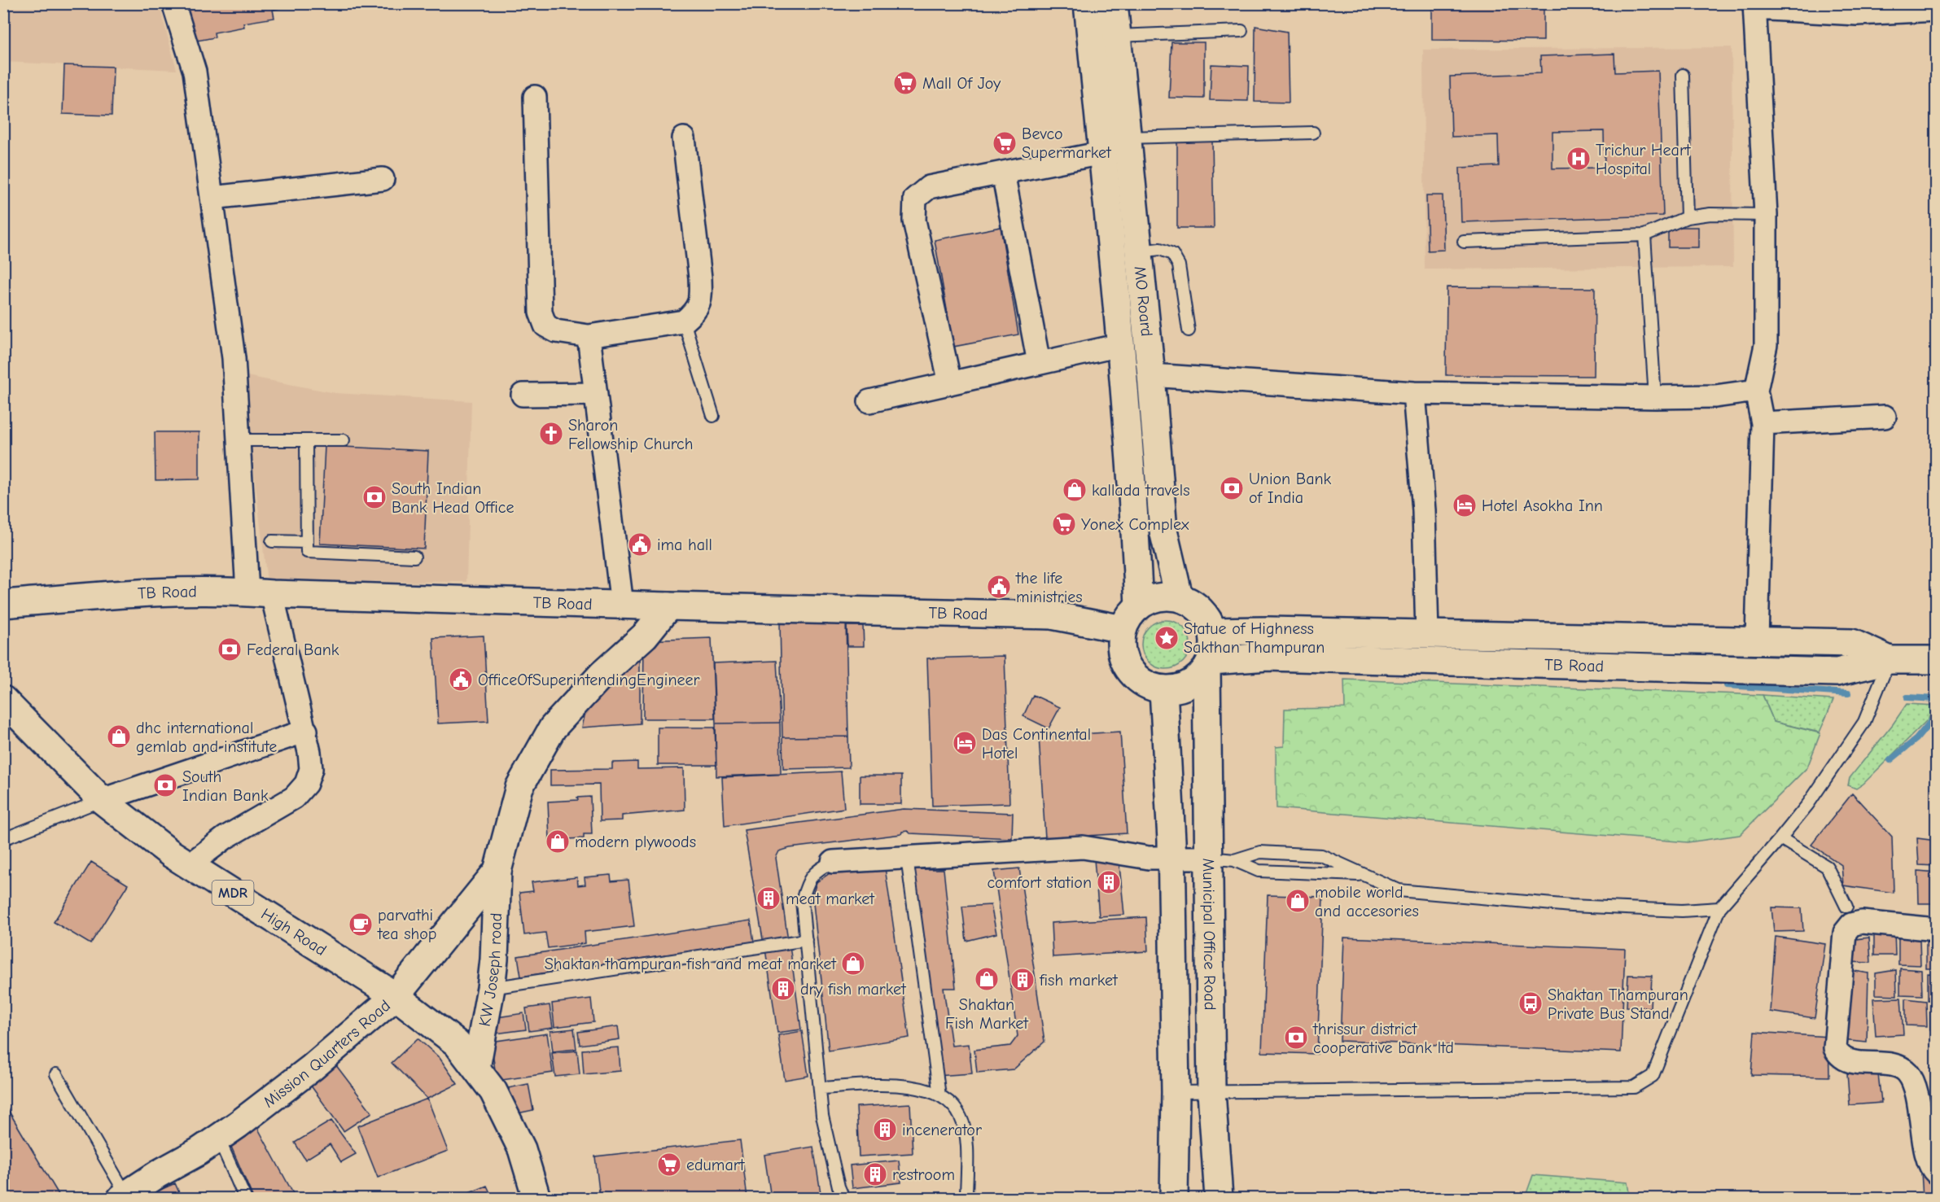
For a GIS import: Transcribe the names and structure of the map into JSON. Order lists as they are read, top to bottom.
{
  "streets": {
    "main road": [
      "MO Roard",
      "TB Road",
      "MDR",
      "High Road",
      "Municipal Office Road",
      "KW Joseph road",
      "Mission Quarters Road"
    ]
  },
  "crossings": [
    ["MO Roard", "TB Road"],
    ["MO Roard", "Municipal Office Road"],
    ["TB Road", "Municipal Office Road"],
    ["High Road", "KW Joseph road"],
    ["High Road", "Mission Quarters Road"],
    ["KW Joseph road", "Mission Quarters Road"]
  ],
  "places": {
    "supermarket": [
      "Mall Of Joy",
      "Bevco Supermarket",
      "Yonex Complex",
      "edumart"
    ],
    "hospital": ["Trichur Heart Hospital"],
    "church": ["Sharon Fellowship Church"],
    "bank": [
      "Union Bank of India",
      "South Indian Bank Head Office",
      "Federal Bank",
      "South Indian Bank",
      "thrissur district cooperative bank ltd"
    ],
    "shop": [
      "kallada travels",
      "dhc international gemlab and institute",
      "modern plywoods",
      "mobile world and accesories",
      "Shaktan thampuran fish and meat market",
      "Shaktan Fish Market"
    ],
    "hotel": ["Hotel Asokha Inn", "Das Continental Hotel"],
    "public building": ["ima hall", "the life ministries", "OfficeOfSuperintendingEngineer"],
    "place": ["Statue of Highness Sakthan Thampuran"],
    "building": [
      "comfort station",
      "meat market",
      "fish market",
      "dry fish market",
      "incenerator",
      "restroom"
    ],
    "cafe": ["parvathi tea shop"],
    "bus stop": ["Shaktan Thampuran Private Bus Stand"]
  }
}
